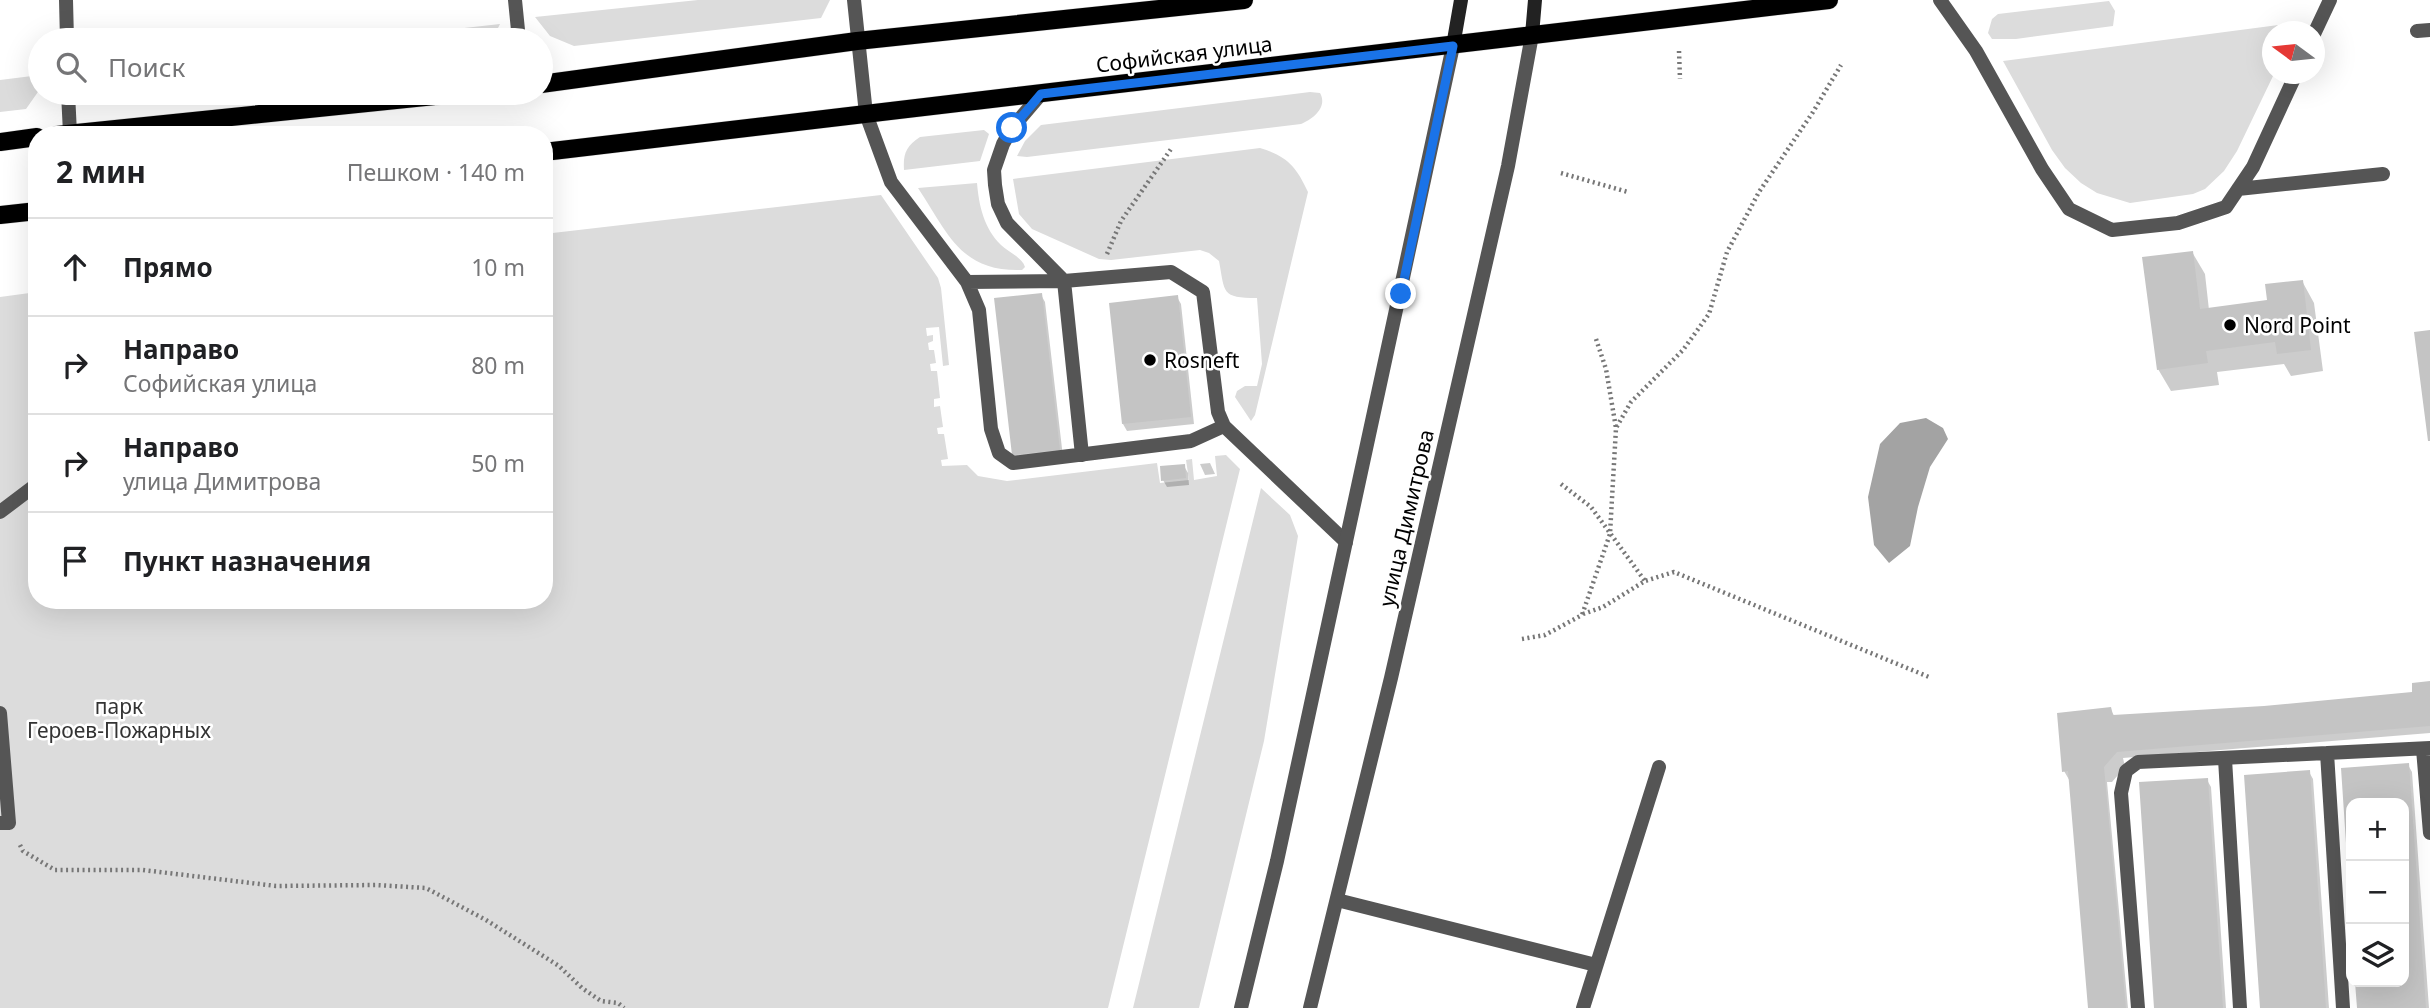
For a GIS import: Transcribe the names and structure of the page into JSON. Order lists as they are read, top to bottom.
{
  "streets": {
    "main road": ["Софийская улица"],
    "street": ["улица Димитрова"]
  },
  "crossings": [
    ["Софийская улица", "улица Димитрова"]
  ],
  "parks": ["парк Героев-Пожарных"],
  "places": ["Nord Point", "Rosneft"],
  "north": "left",
  "page": {
    "search": "Поиск",
    "heading": ["2 мин", "Пешком · 140 m"],
    "list": [
      ["Прямо", "10 m"],
      ["Направо", "Софийская улица", "80 m"],
      ["Направо", "улица Димитрова", "50 m"],
      "Пункт назначения"
    ],
    "map_buttons": ["+", "−"]
  }
}
